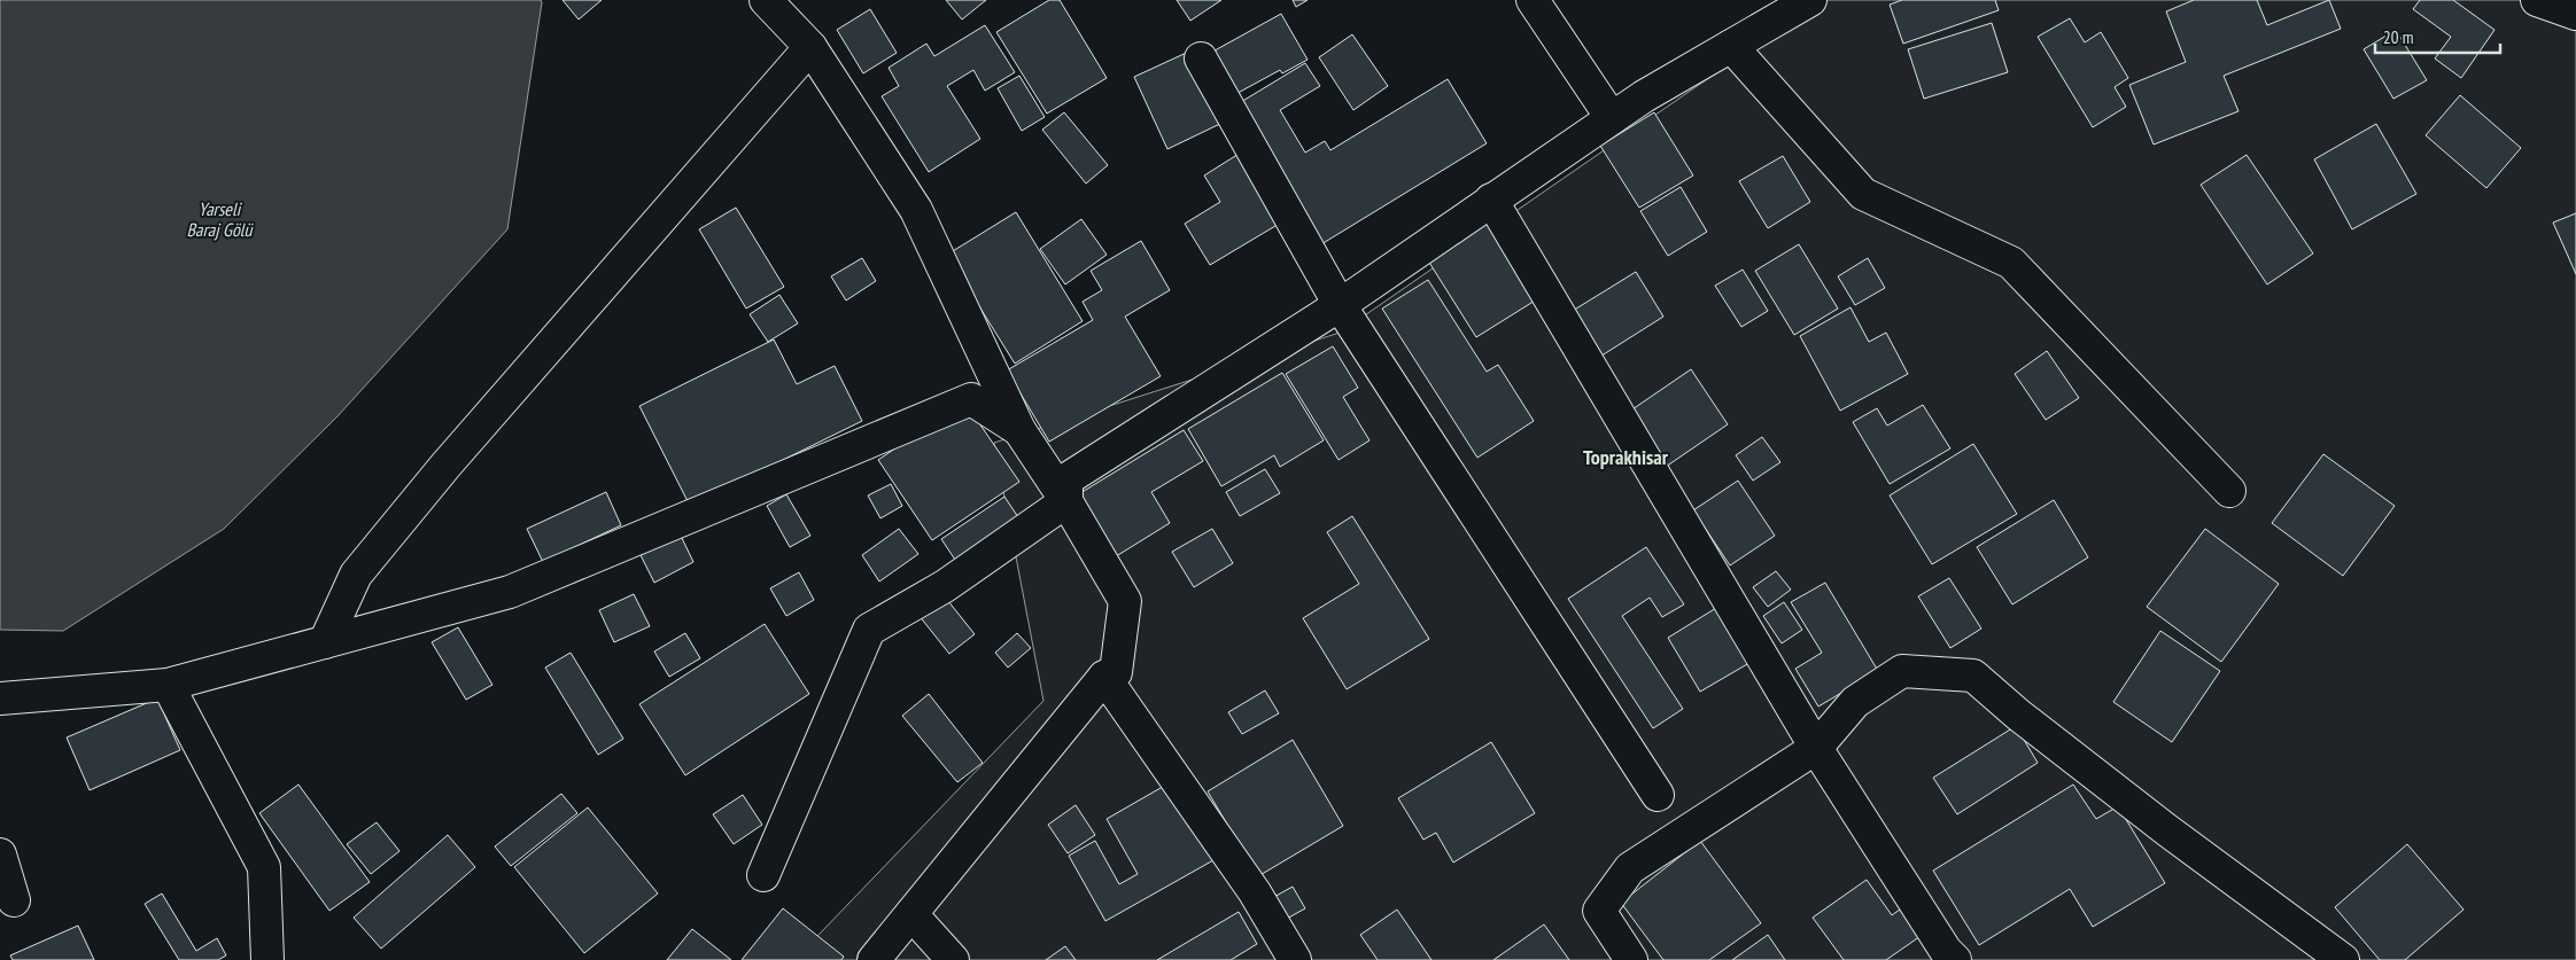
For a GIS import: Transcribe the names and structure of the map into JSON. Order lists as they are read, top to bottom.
{
  "districts": ["Toprakhisar"],
  "water": ["Yarseli Baraj Gölü"],
  "scale_bar": "20 m"
}
